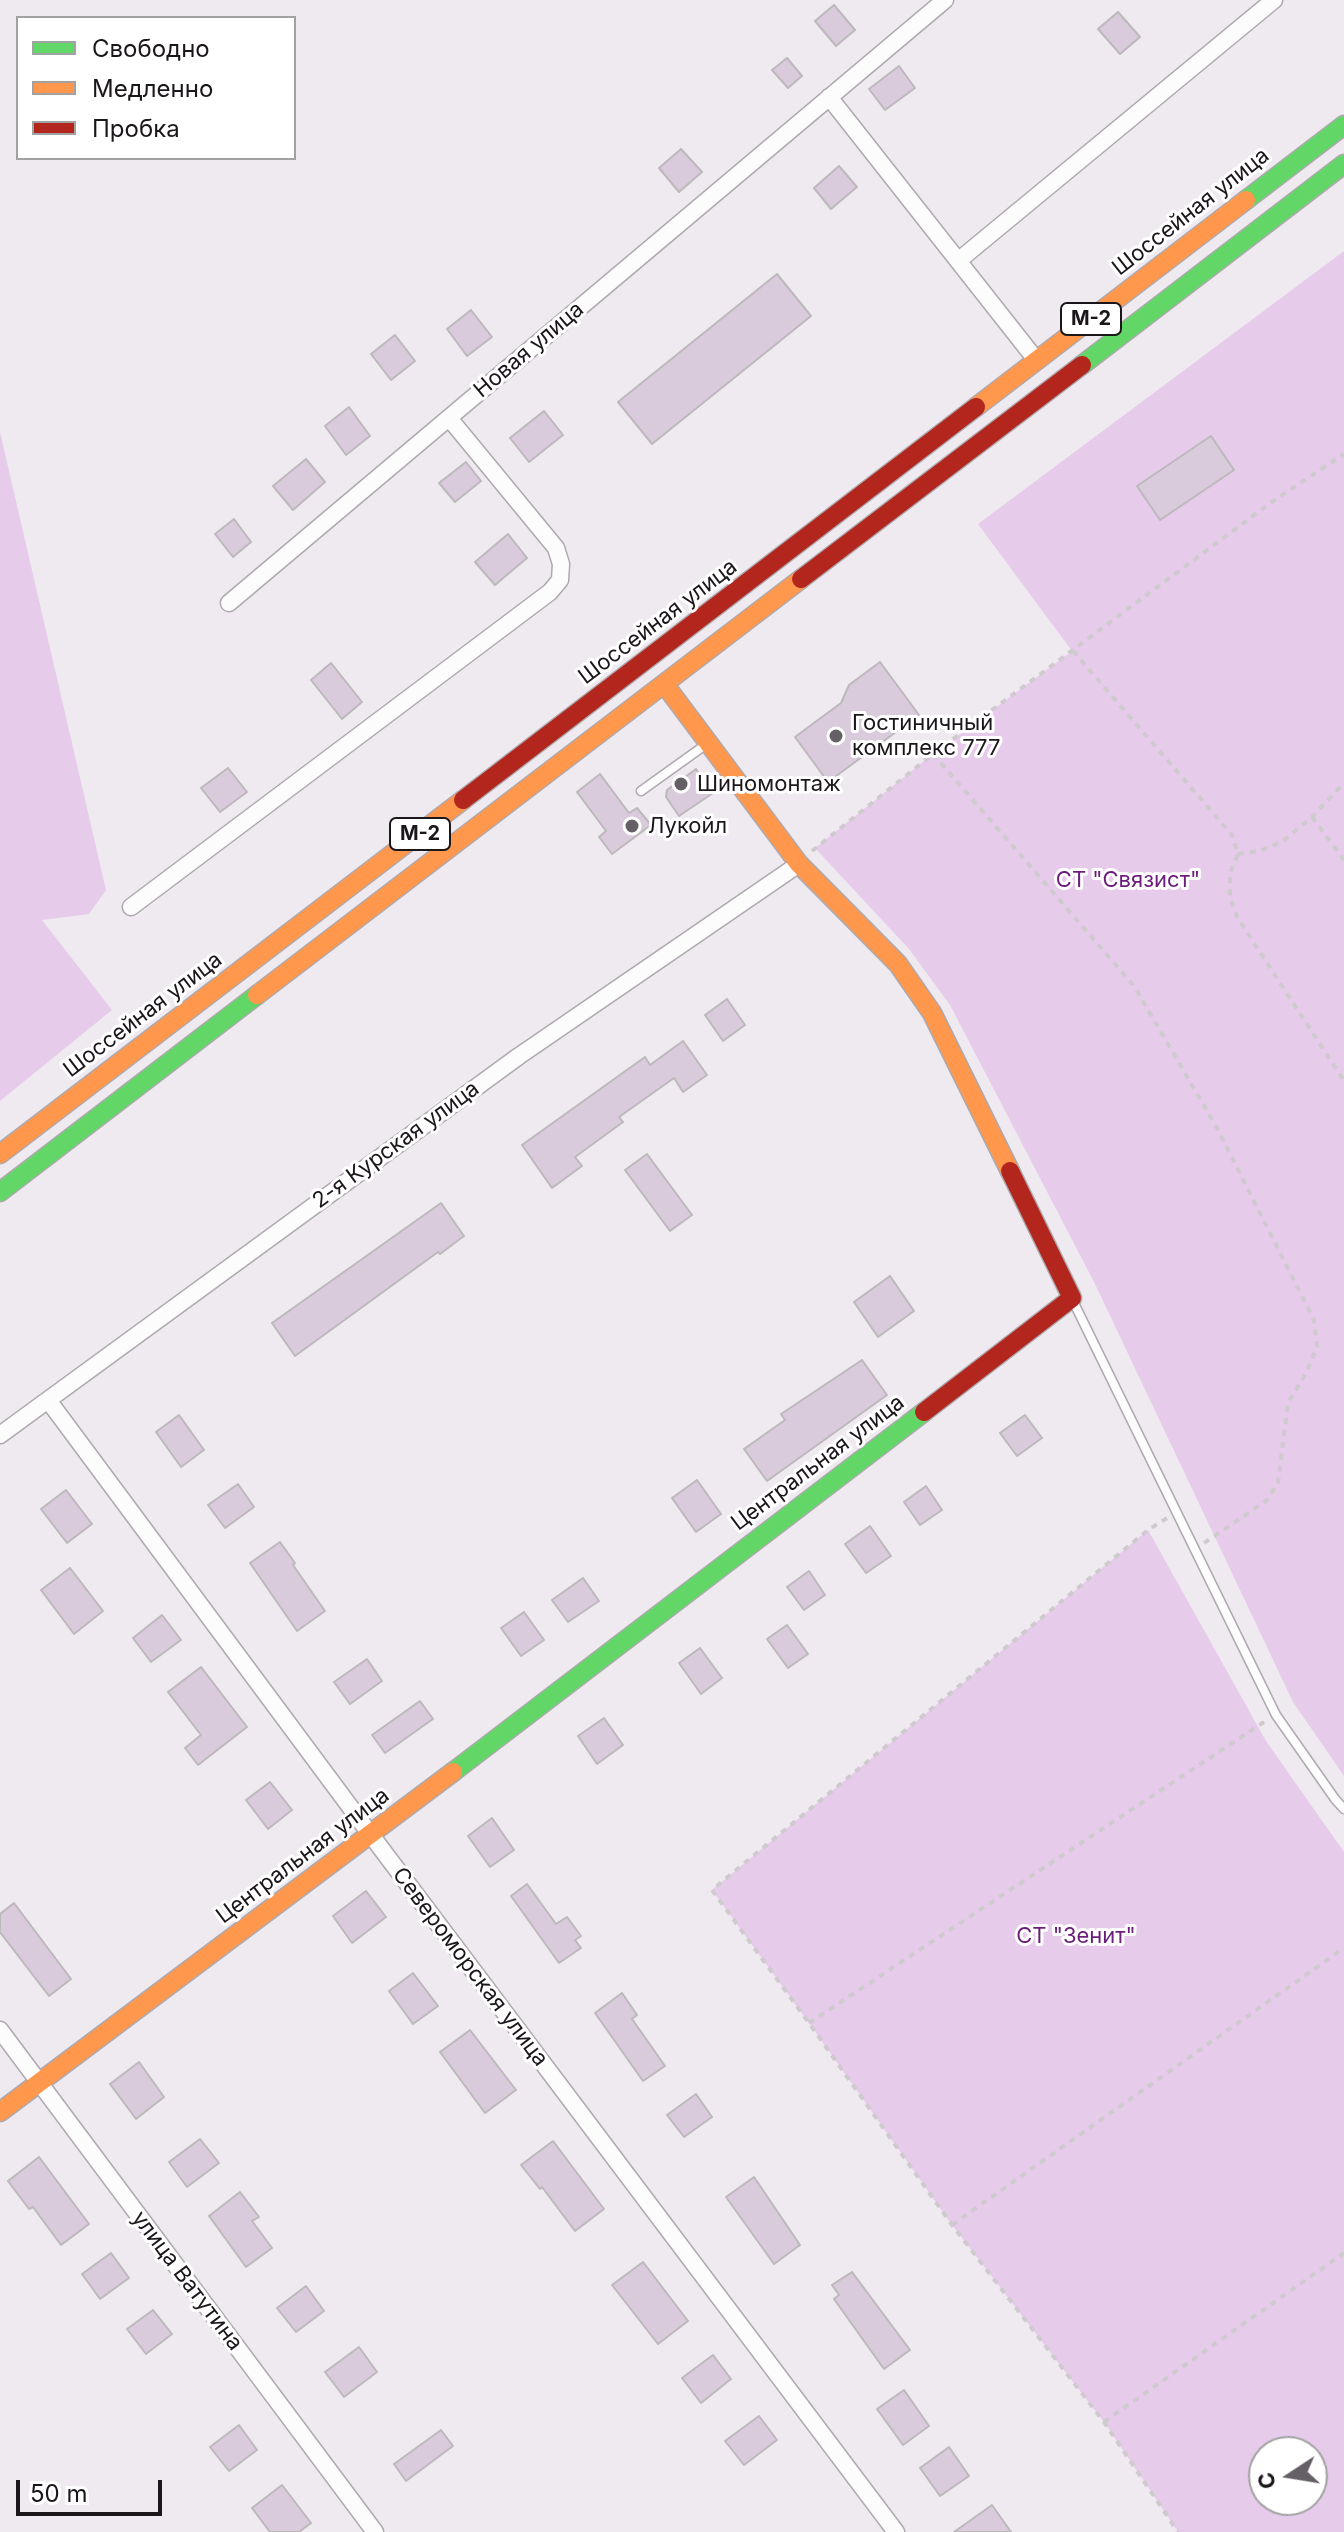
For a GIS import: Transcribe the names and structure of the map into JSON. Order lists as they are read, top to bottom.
{
  "streets": {
    "main road": ["Шоссейная улица", "М-2", "Центральная улица"],
    "street": [
      "Новая улица",
      "2-я Курская улица",
      "Североморская улица",
      "улица Ватутина"
    ]
  },
  "crossings": [
    ["2-я Курская улица", "Североморская улица"],
    ["Центральная улица", "Североморская улица"],
    ["Центральная улица", "улица Ватутина"]
  ],
  "parks": ["СТ \"Связист\"", "СТ \"Зенит\""],
  "places": ["Гостиничный комплекс 777", "Шиномонтаж", "Лукойл"],
  "legend": ["Свободно", "Медленно", "Пробка"],
  "scale_bar": "50 m",
  "north": "left"
}
